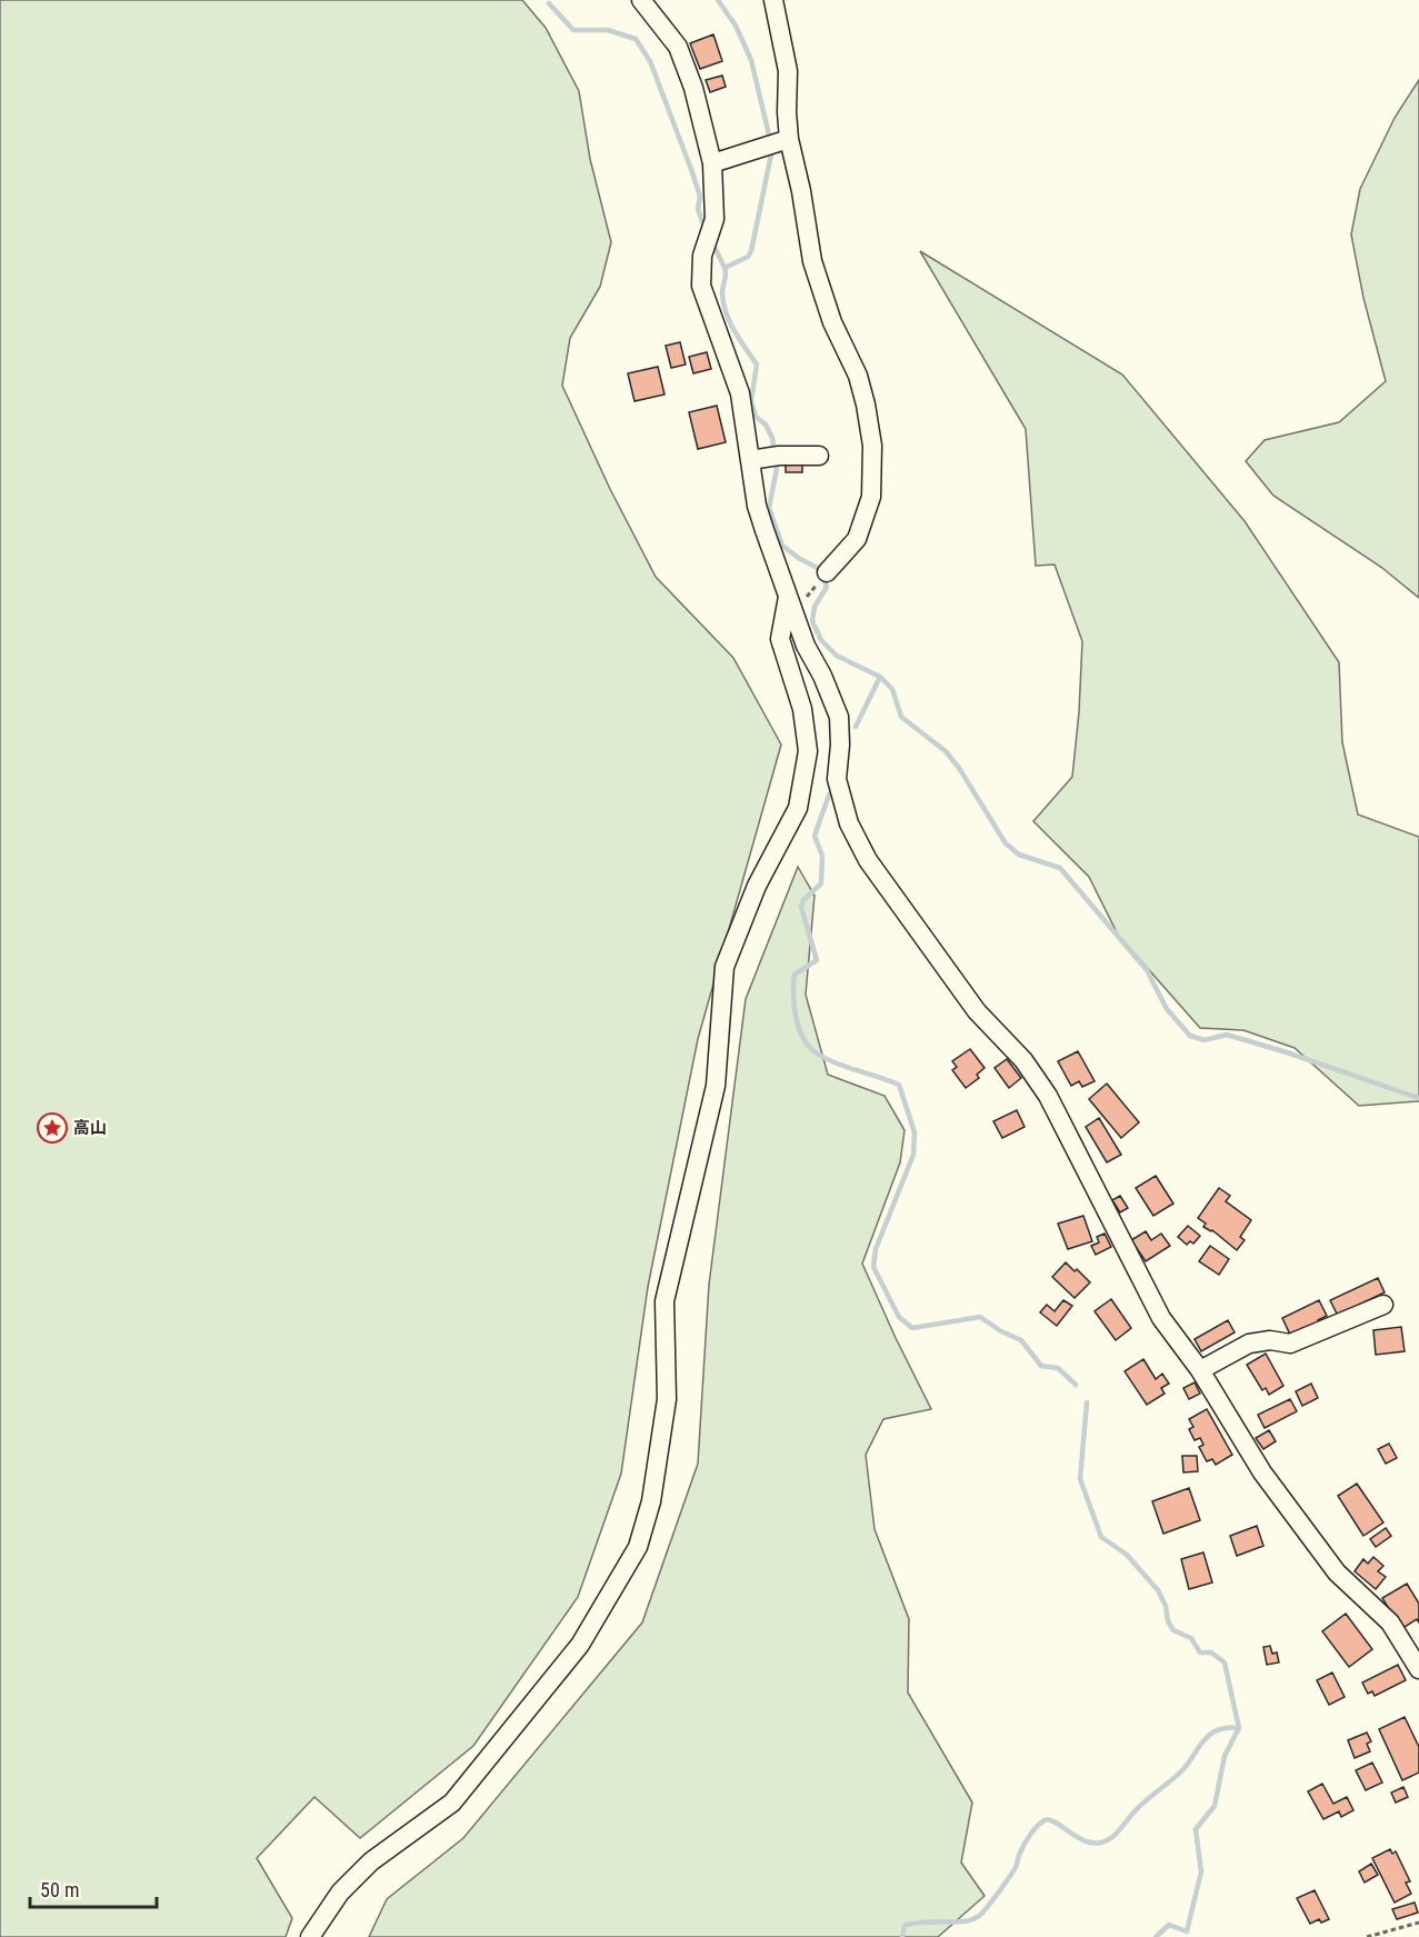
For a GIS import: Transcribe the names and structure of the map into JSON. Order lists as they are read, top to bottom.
{
  "places": {
    "place": ["高山"]
  },
  "scale_bar": "50 m"
}
